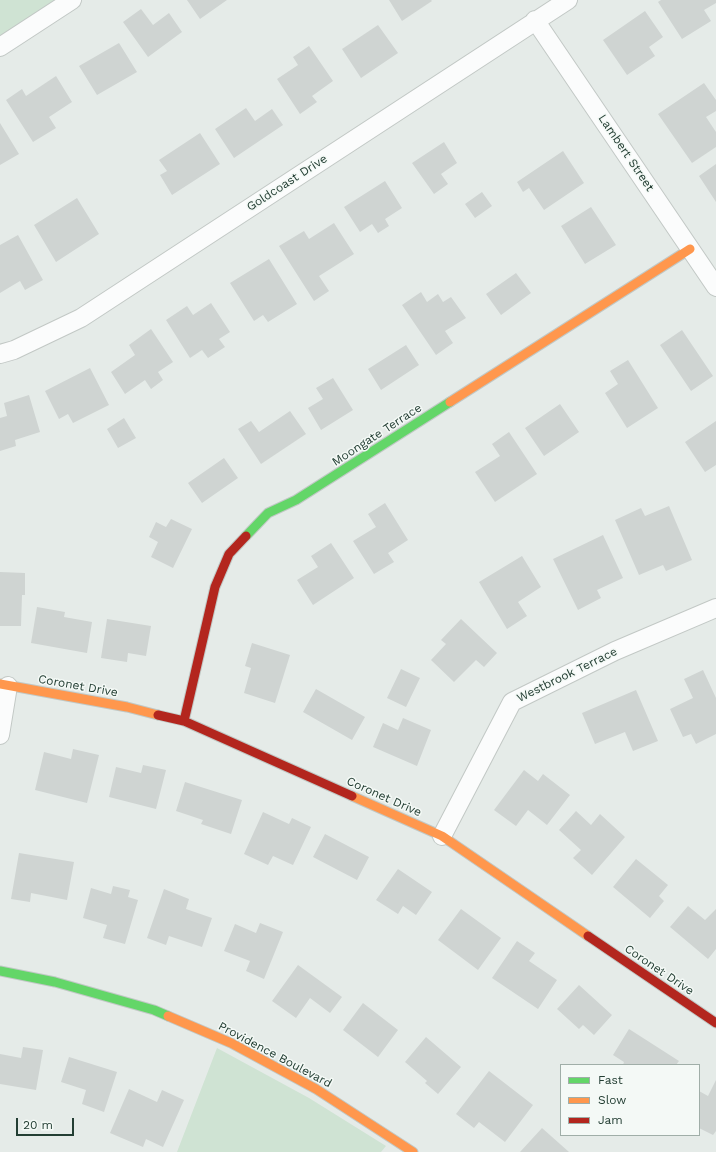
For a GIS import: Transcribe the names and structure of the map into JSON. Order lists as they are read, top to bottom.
{
  "streets": {
    "street": [
      "Lambert Street",
      "Goldcoast Drive",
      "Moongate Terrace",
      "Westbrook Terrace",
      "Coronet Drive",
      "Providence Boulevard"
    ]
  },
  "crossings": [
    ["Lambert Street", "Goldcoast Drive"],
    ["Lambert Street", "Moongate Terrace"],
    ["Moongate Terrace", "Coronet Drive"],
    ["Westbrook Terrace", "Coronet Drive"]
  ],
  "legend": ["Fast", "Slow", "Jam"],
  "scale_bar": "20 m"
}
